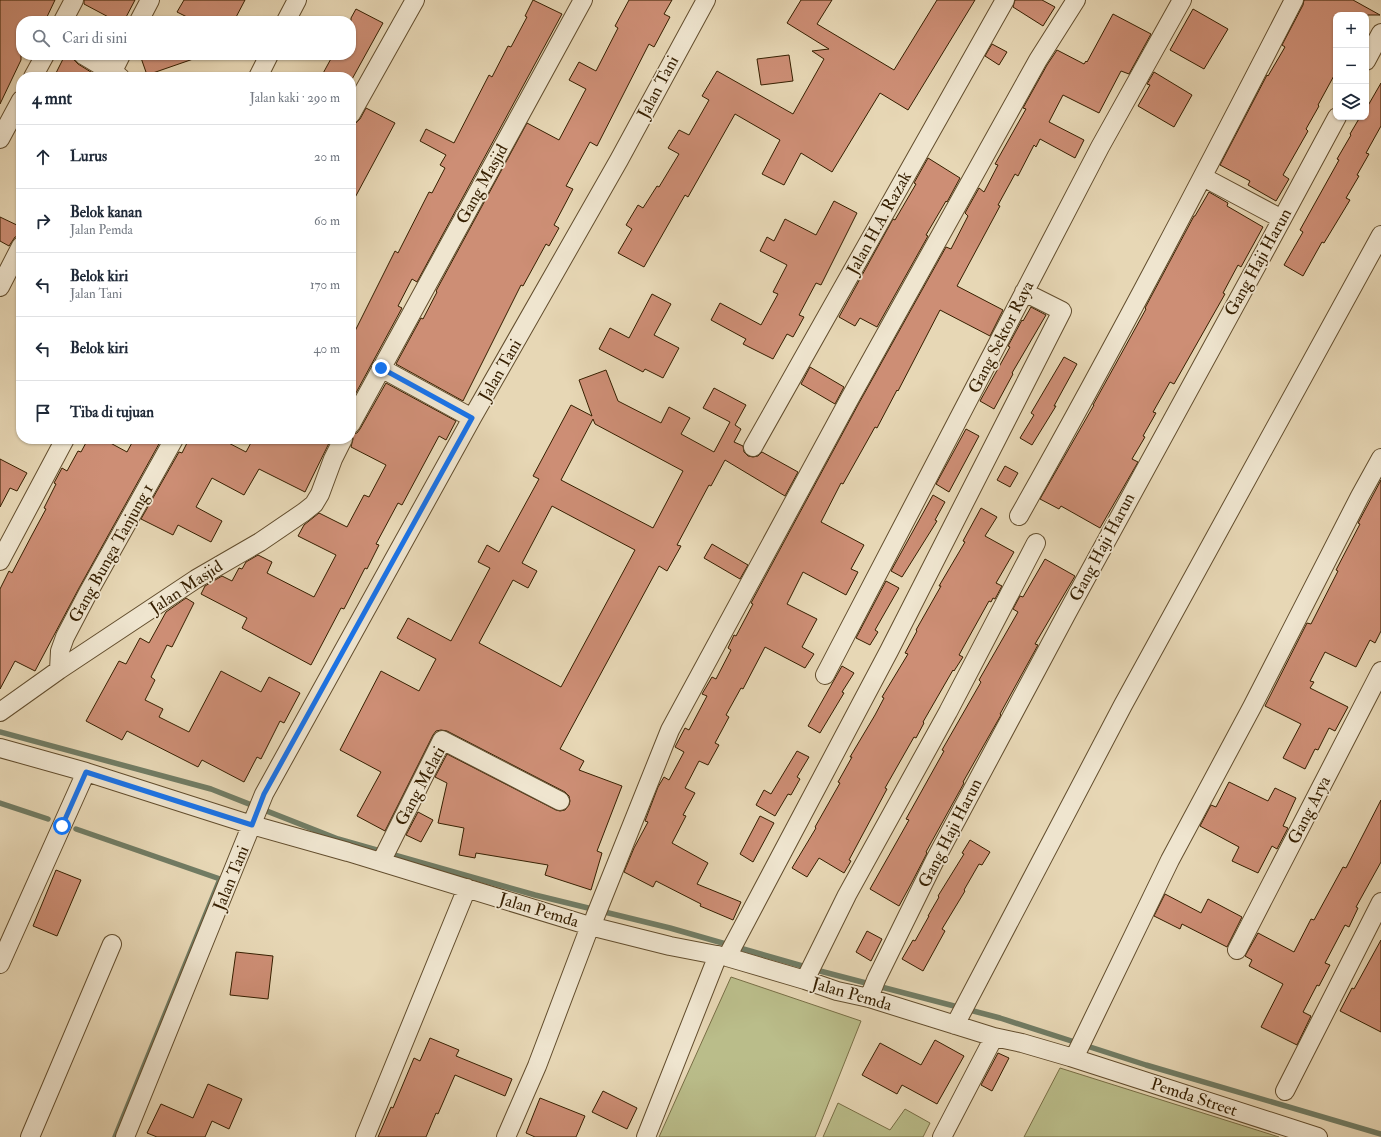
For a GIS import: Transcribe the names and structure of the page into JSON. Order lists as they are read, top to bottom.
{
  "streets": {
    "street": [
      "Jalan Tani",
      "Gang Masjid",
      "Jalan H.A. Razak",
      "Gang Haji Harun",
      "Gang Sektor Raya",
      "Gang Bunga Tanjung 1",
      "Jalan Masjid",
      "Gang Melati",
      "Gang Arya",
      "Jalan Pemda",
      "Pemda Street"
    ]
  },
  "crossings": [
    ["Jalan Tani", "Jalan Pemda"],
    ["Gang Haji Harun", "Jalan Pemda"],
    ["Gang Bunga Tanjung 1", "Jalan Masjid"],
    ["Gang Melati", "Jalan Pemda"],
    ["Jalan Pemda", "Pemda Street"]
  ],
  "page": {
    "map_buttons": ["+", "−"],
    "search": "Cari di sini",
    "heading": ["4 mnt", "Jalan kaki · 290 m"],
    "list": [
      ["Lurus", "20 m"],
      ["Belok kanan", "Jalan Pemda", "60 m"],
      ["Belok kiri", "Jalan Tani", "170 m"],
      ["Belok kiri", "40 m"],
      "Tiba di tujuan"
    ]
  }
}
